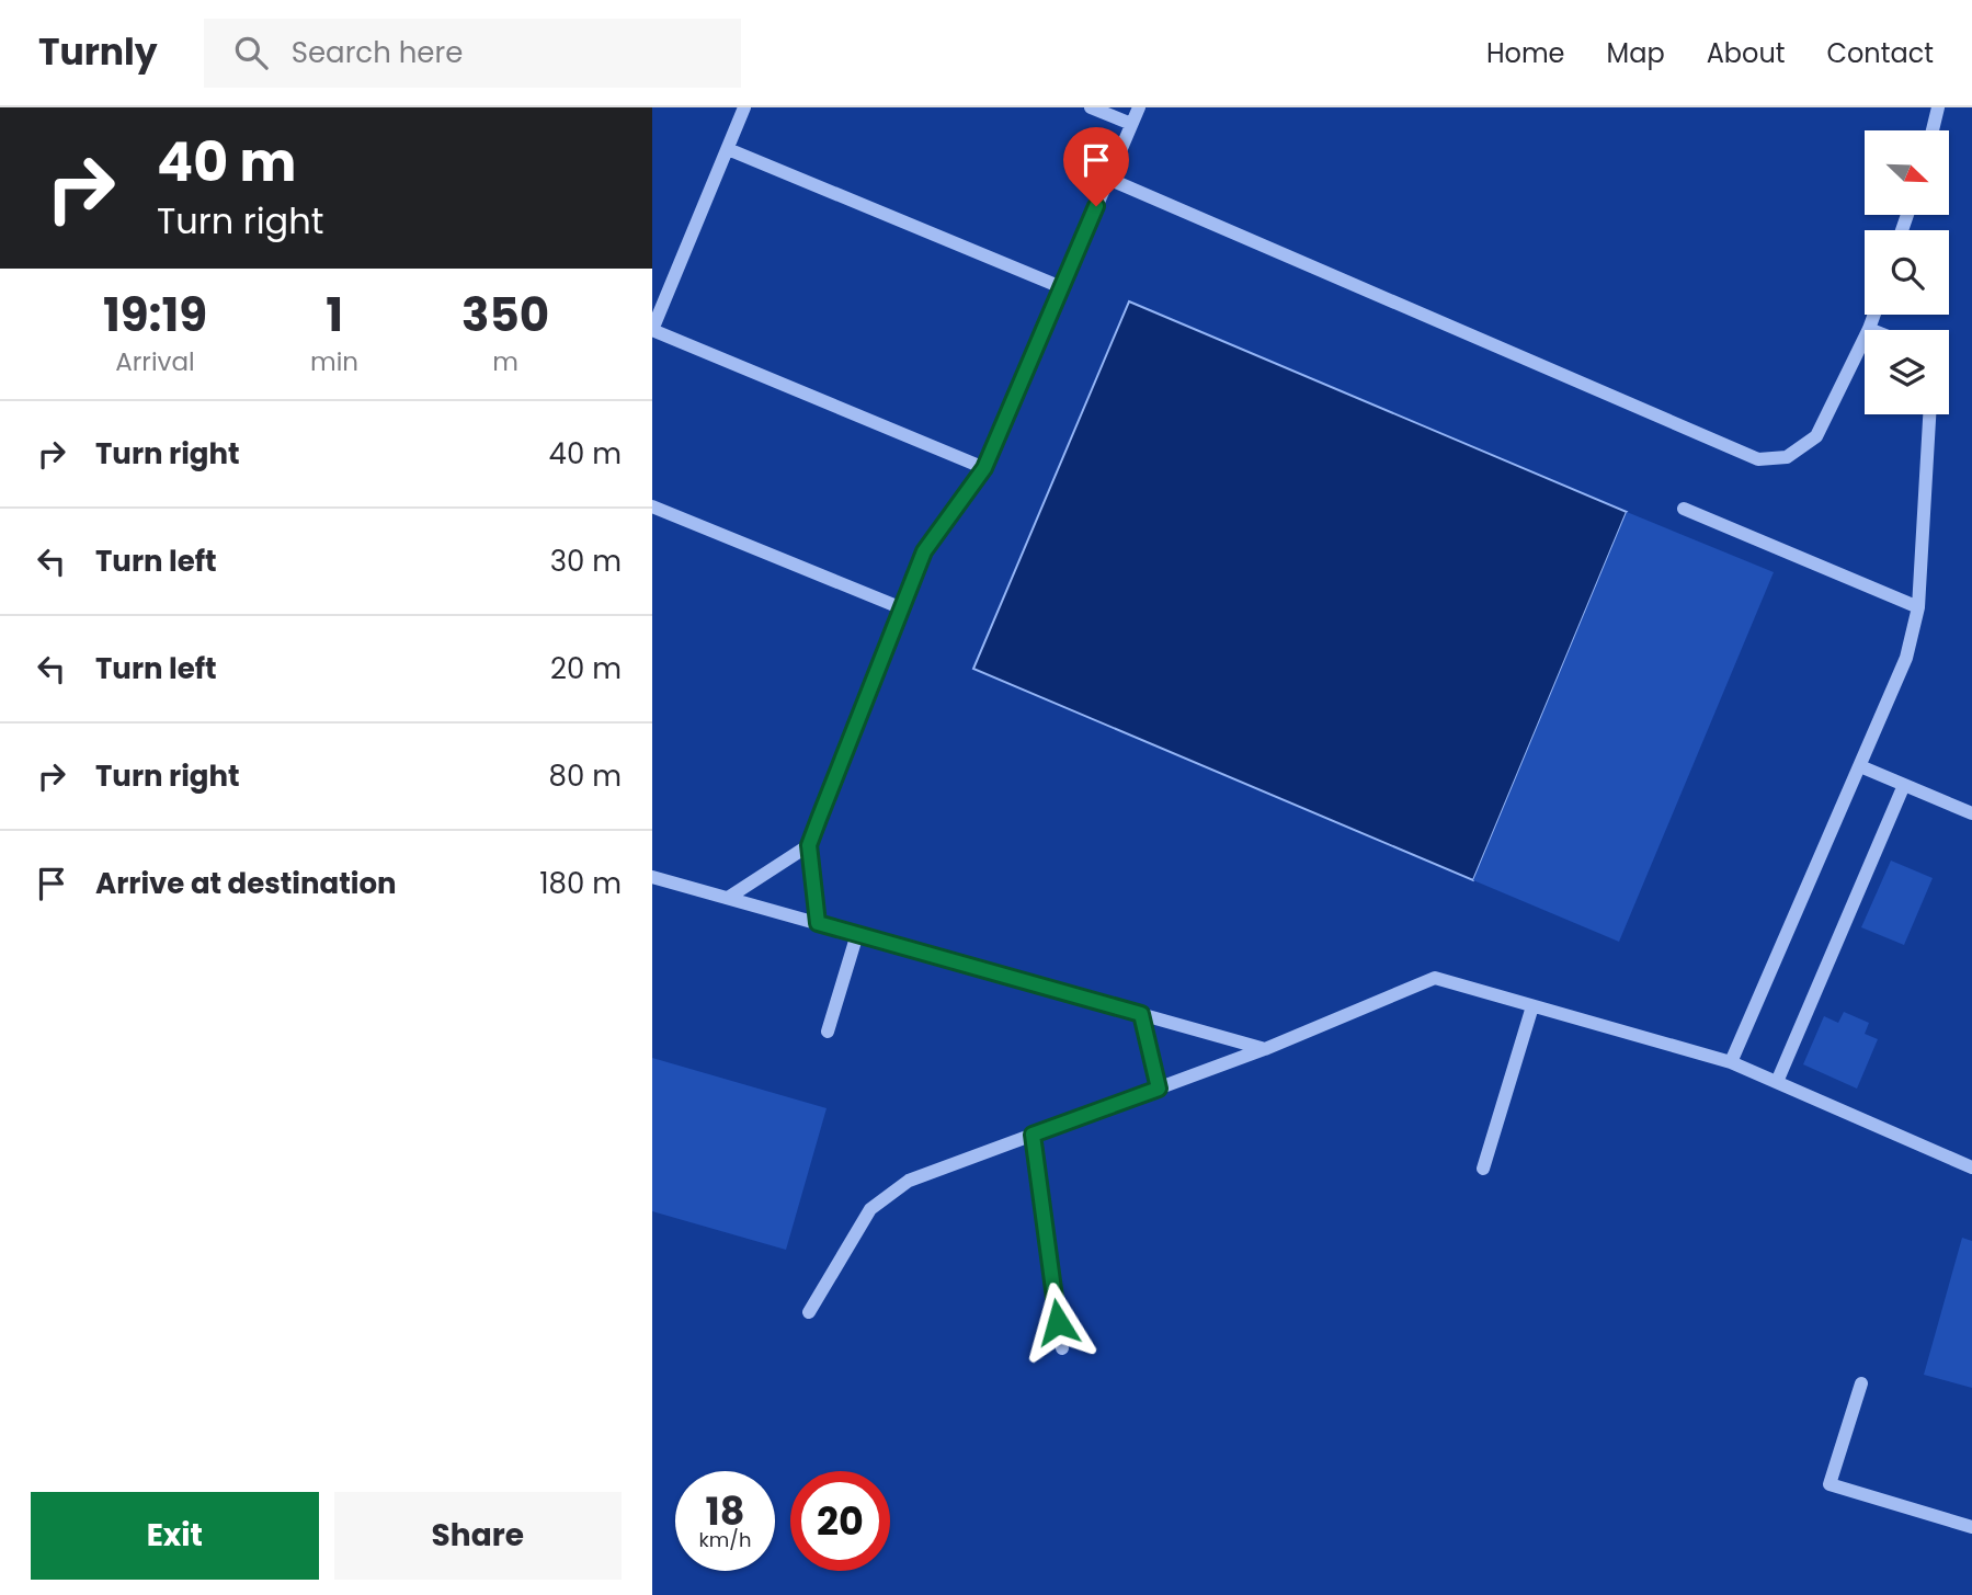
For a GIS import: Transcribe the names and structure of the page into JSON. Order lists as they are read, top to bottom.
{
  "north": "bottom right",
  "page": {
    "header": "Turnly",
    "search": "Search here",
    "nav": [
      "Home",
      "Map",
      "About",
      "Contact"
    ],
    "turn": ["40 m", "Turn right"],
    "eta": [
      "19:19",
      "Arrival",
      "1",
      "min",
      "350",
      "m"
    ],
    "list": [
      {
        "name": "Turn right",
        "value": "40 m"
      },
      {
        "name": "Turn left",
        "value": "30 m"
      },
      {
        "name": "Turn left",
        "value": "20 m"
      },
      {
        "name": "Turn right",
        "value": "80 m"
      },
      {
        "name": "Arrive at destination",
        "value": "180 m"
      }
    ],
    "speed": "18 km/h",
    "limit": "20",
    "buttons": ["Exit", "Share"]
  }
}
